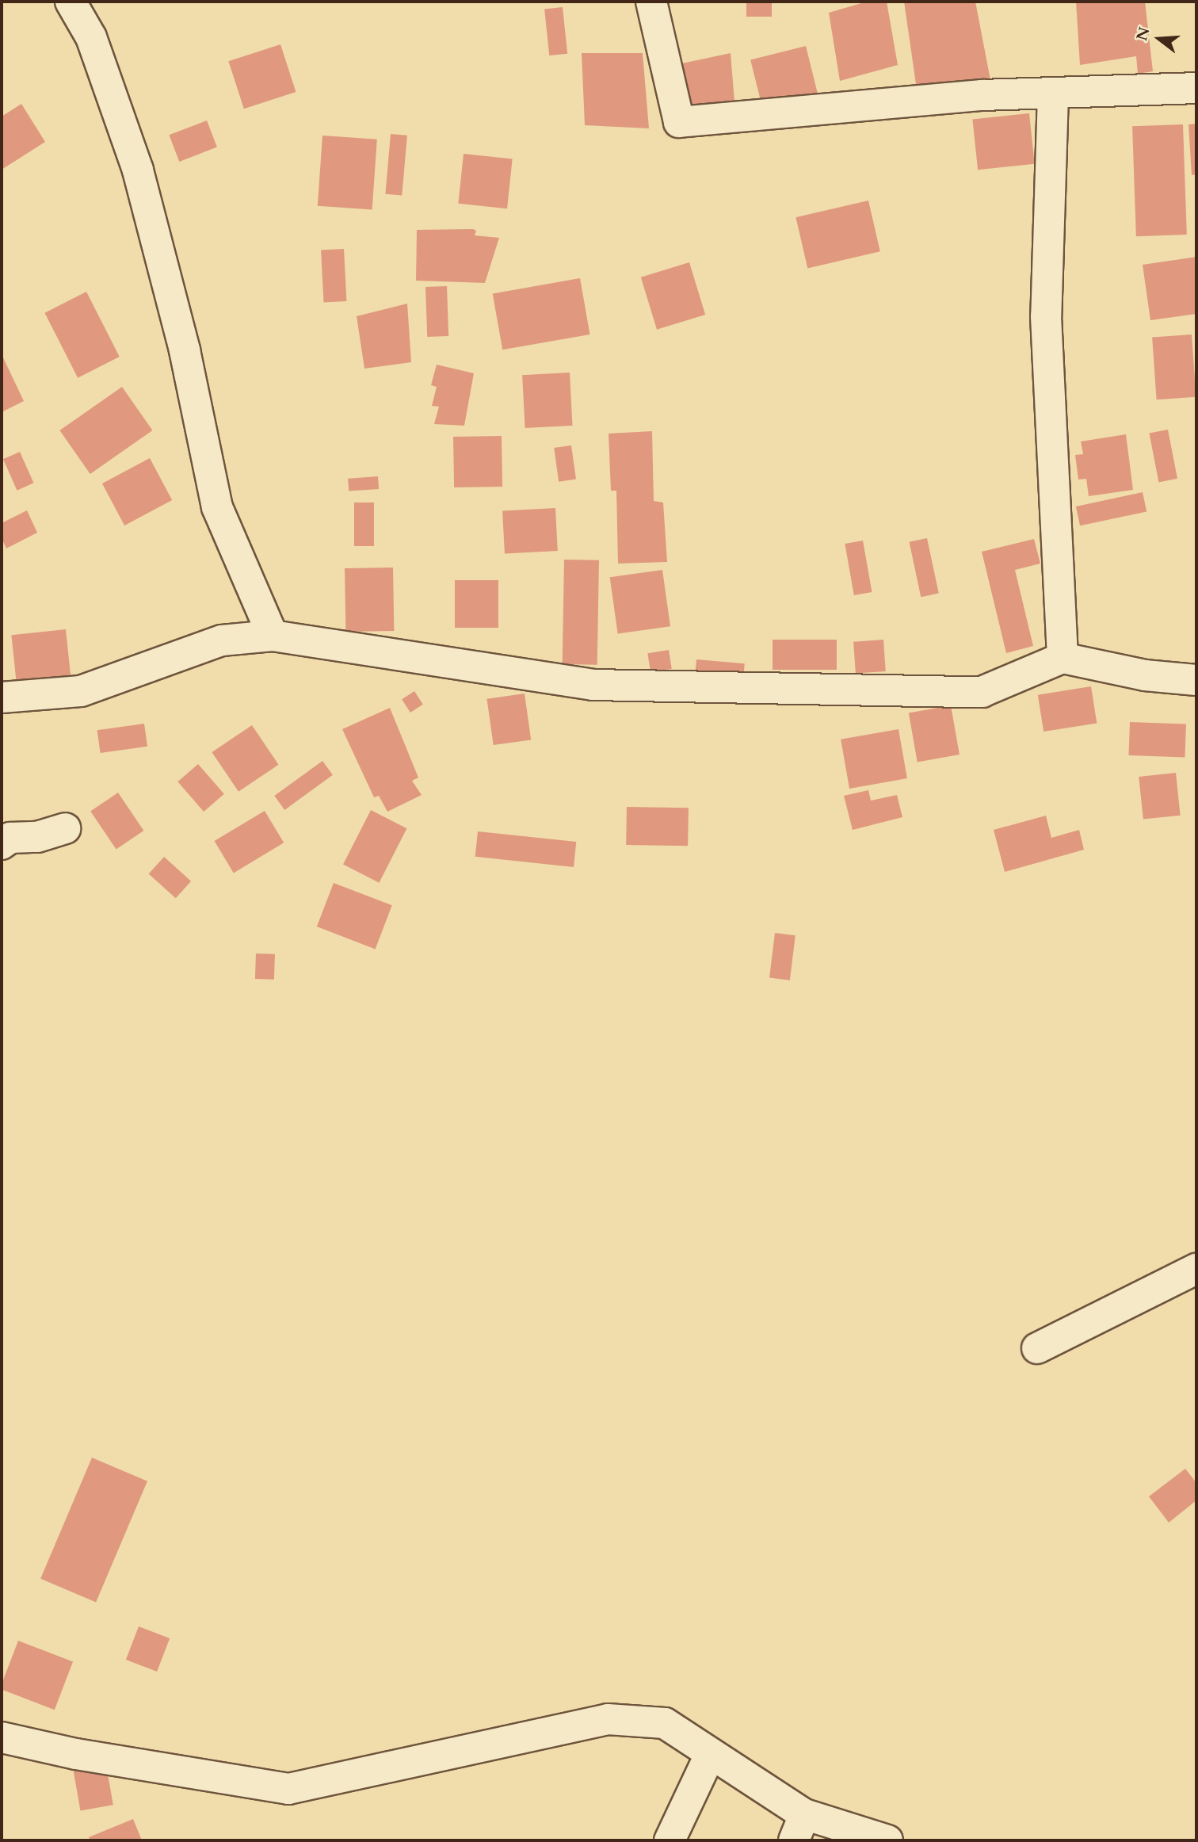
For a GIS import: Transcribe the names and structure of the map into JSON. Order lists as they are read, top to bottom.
{
  "north": "left"
}
